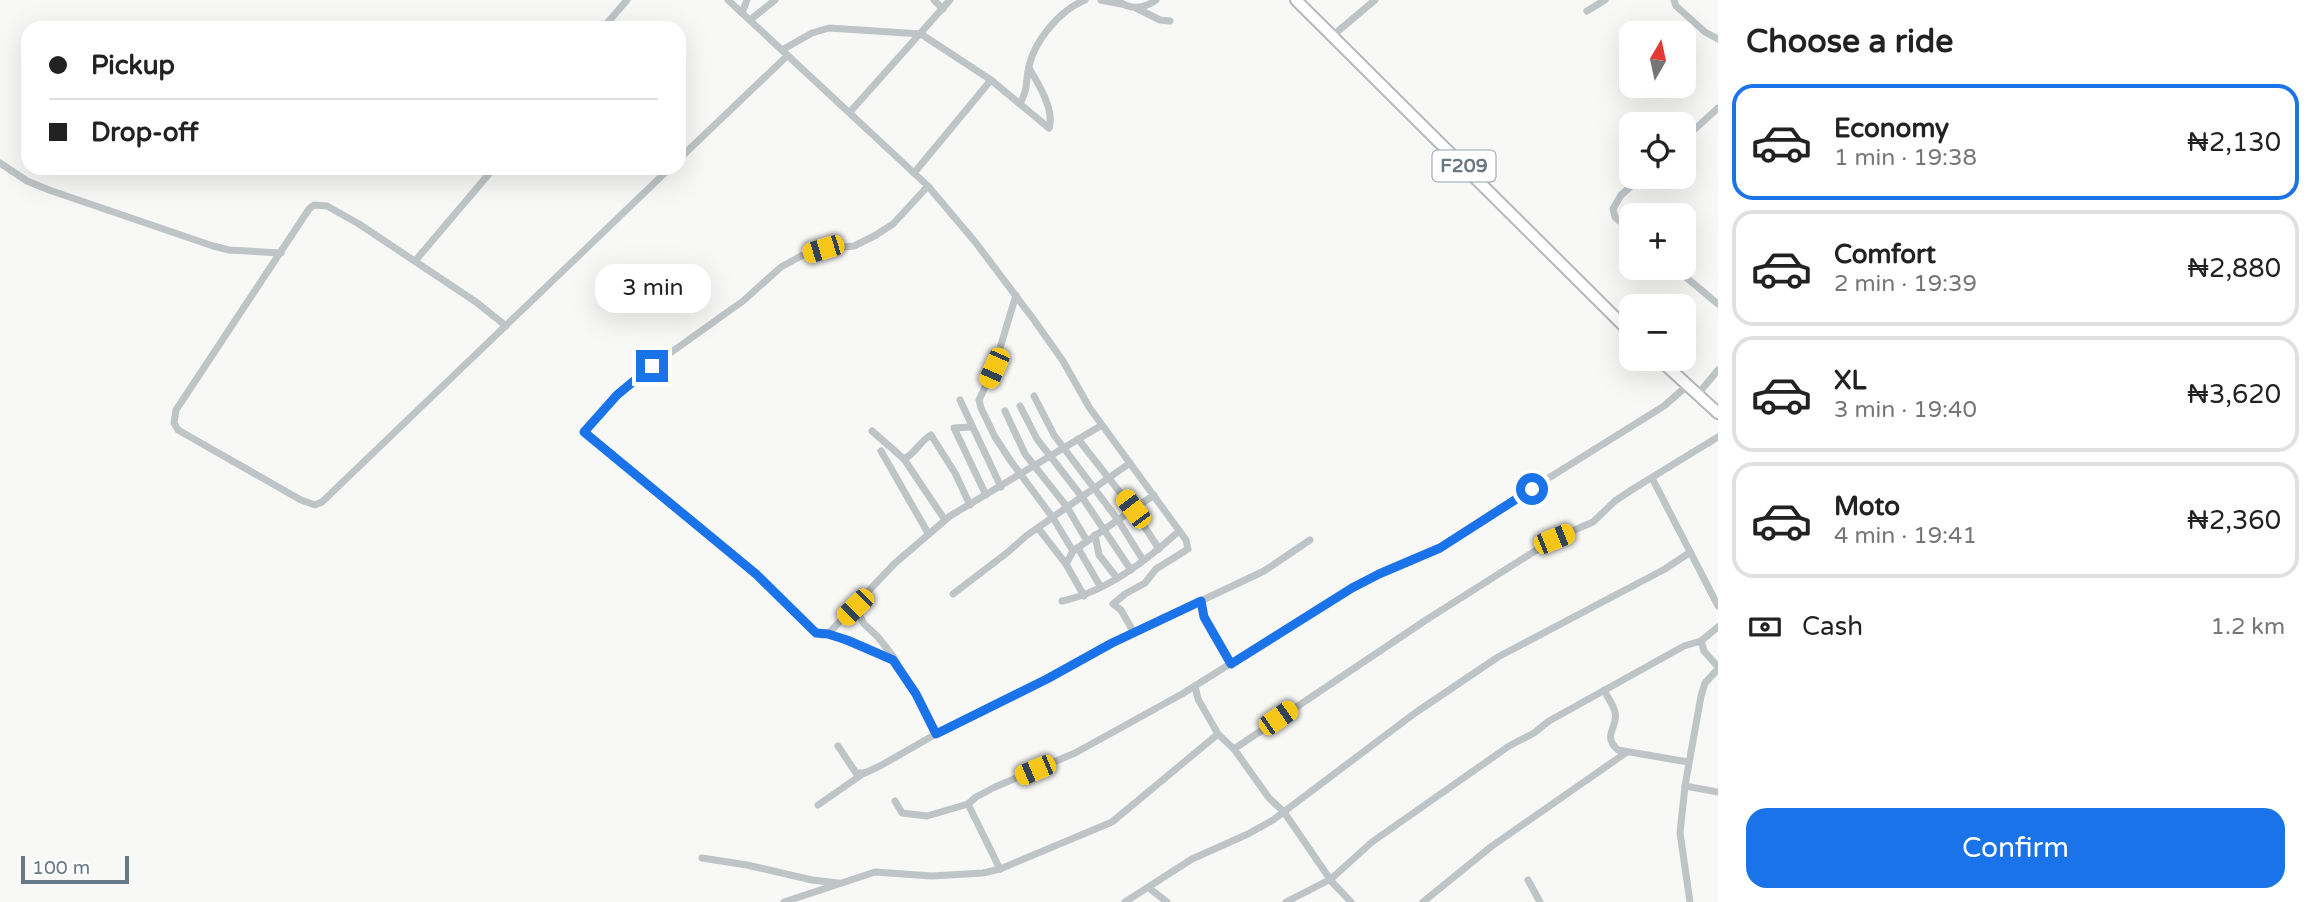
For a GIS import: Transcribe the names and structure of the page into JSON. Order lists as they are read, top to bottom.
{
  "streets": {
    "main road": ["F209"]
  },
  "scale_bar": "100 m",
  "north": "top",
  "page": {
    "heading": "Choose a ride",
    "map_buttons": ["+", "−"],
    "banner": ["Pickup", "Drop-off"],
    "list": [
      {
        "name": "Economy",
        "note": "1 min · 19:38",
        "value": "₦2,130"
      },
      {
        "name": "Comfort",
        "note": "2 min · 19:39",
        "value": "₦2,880"
      },
      {
        "name": "XL",
        "note": "3 min · 19:40",
        "value": "₦3,620"
      },
      {
        "name": "Moto",
        "note": "4 min · 19:41",
        "value": "₦2,360"
      }
    ],
    "bubble": "3 min",
    "pay": ["Cash", "1.2 km"],
    "buttons": "Confirm",
    "scale": "100 m"
  }
}
